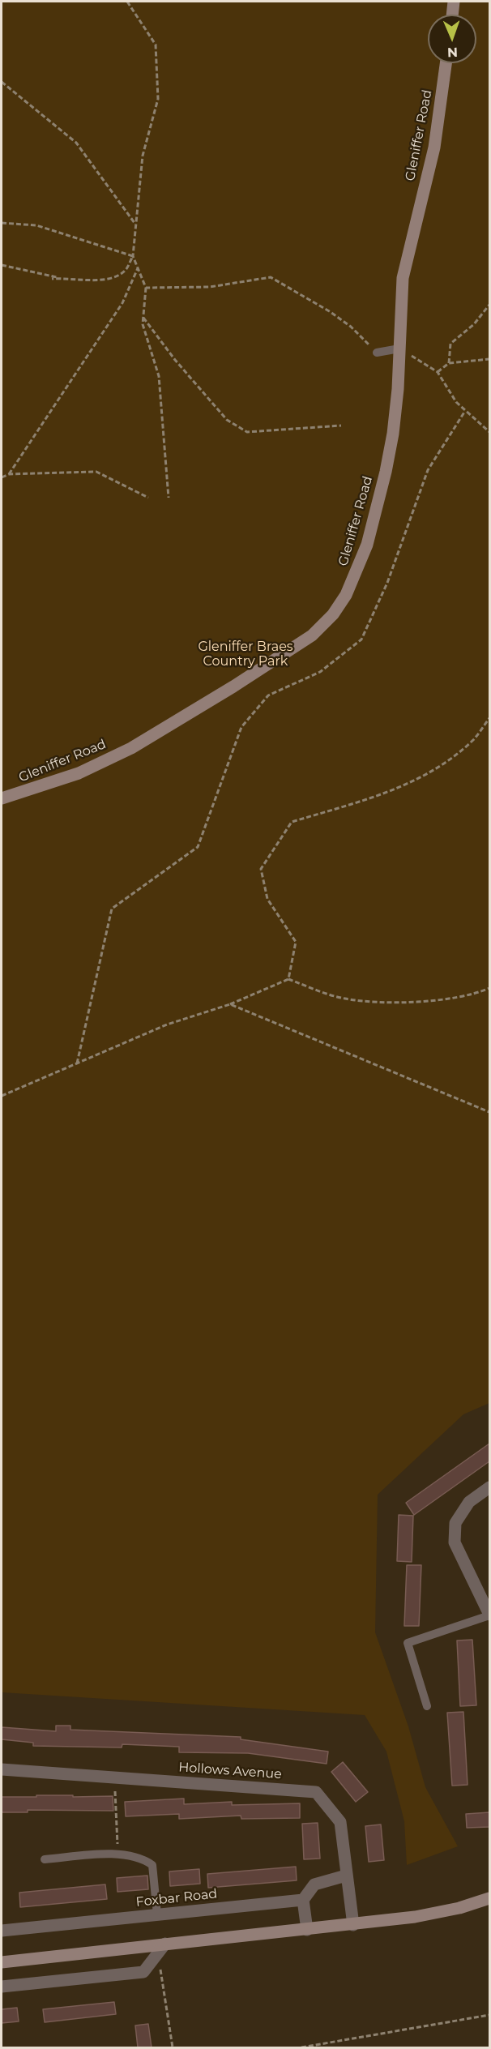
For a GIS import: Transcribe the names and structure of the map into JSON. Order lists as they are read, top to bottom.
{
  "streets": {
    "main road": ["Gleniffer Road"],
    "street": ["Hollows Avenue", "Foxbar Road"]
  },
  "parks": ["Gleniffer Braes Country Park"],
  "north": "bottom"
}
